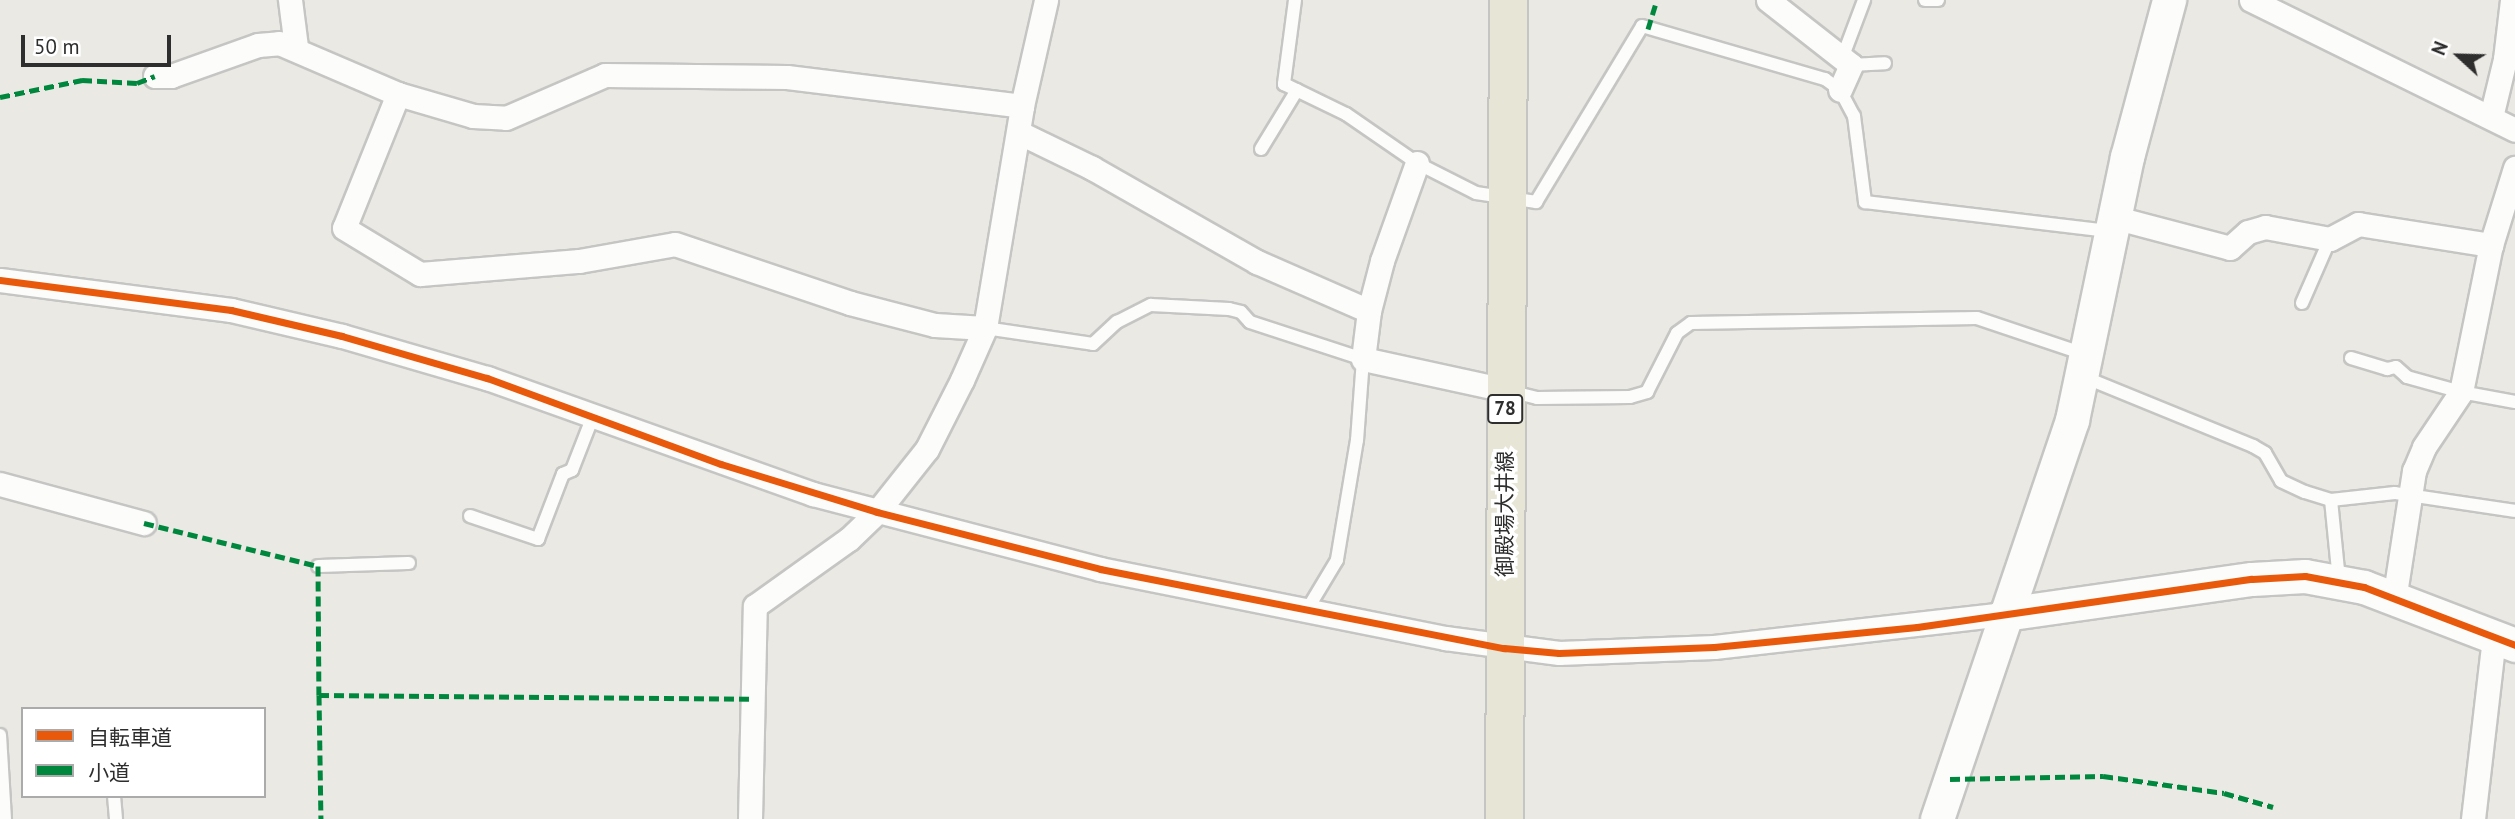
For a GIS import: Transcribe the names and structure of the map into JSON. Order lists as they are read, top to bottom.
{
  "streets": {
    "main road": ["78", "御殿場大井線"]
  },
  "legend": ["自転車道", "小道"],
  "scale_bar": "50 m",
  "north": "left"
}
